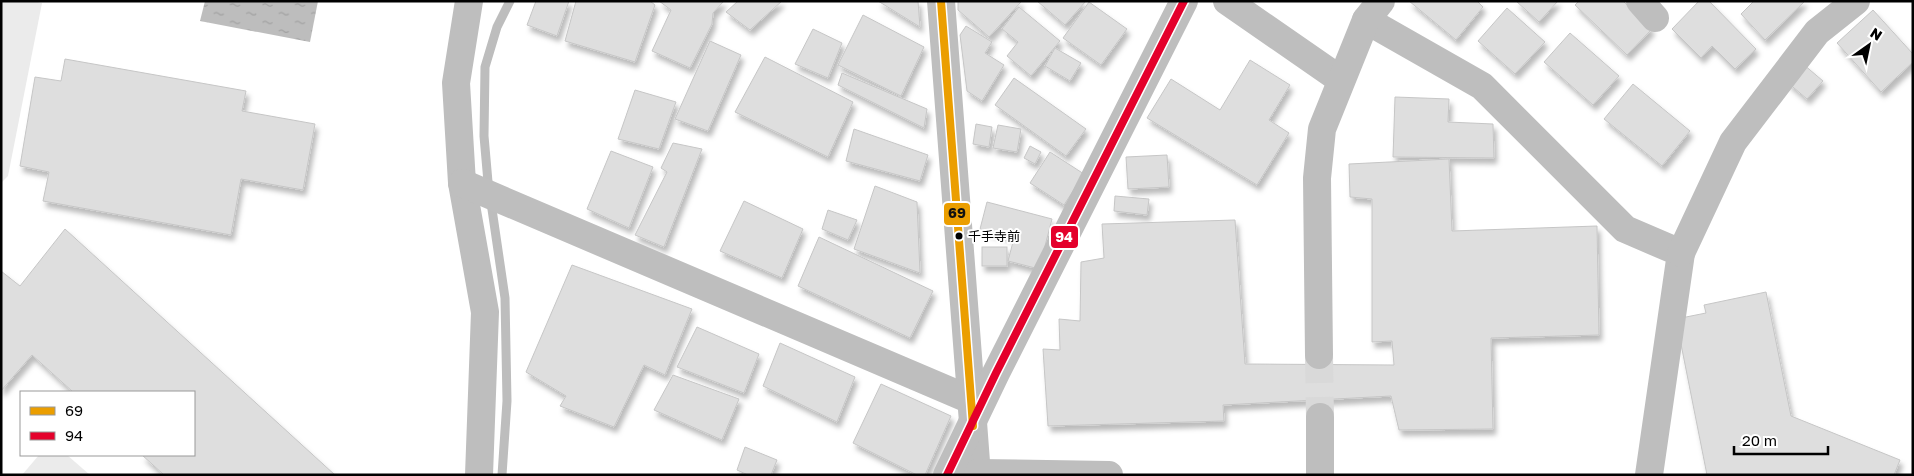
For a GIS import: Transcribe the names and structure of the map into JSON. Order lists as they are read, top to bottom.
{
  "places": ["千手寺前"],
  "lines": ["transit line 69", "transit line 94"],
  "legend": ["69", "94"],
  "scale_bar": "20 m",
  "north": "top right"
}
